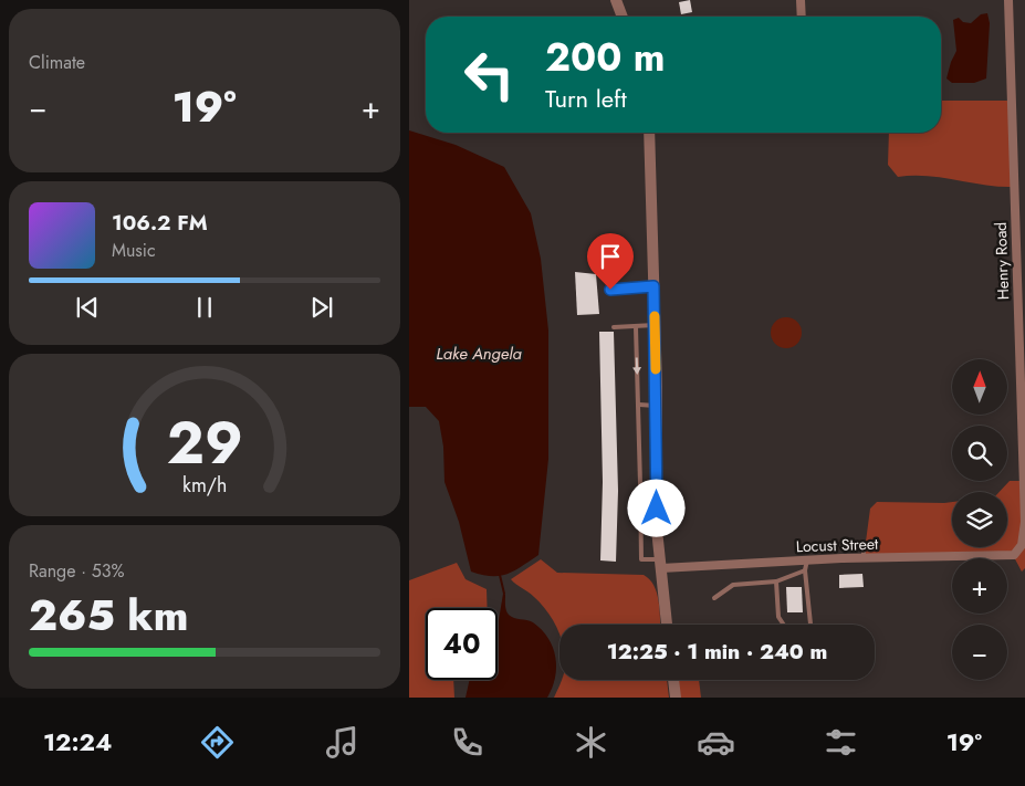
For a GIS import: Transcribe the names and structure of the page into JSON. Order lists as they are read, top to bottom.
{
  "streets": {
    "street": ["Henry Road", "Locust Street"]
  },
  "crossings": [
    ["Henry Road", "Locust Street"]
  ],
  "water": ["Lake Angela"],
  "north": "top",
  "page": {
    "tile": [
      "Climate",
      ["Range · 53%", "265 km"]
    ],
    "turn": ["200 m", "Turn left"],
    "heat": ["−", "19°", "+"],
    "song": ["106.2 FM", "Music"],
    "map_buttons": ["+", "−"],
    "limit": "40",
    "trip": "12:25 · 1 min · 240 m",
    "tabs": ["12:24", "19°"],
    "gauge": ["29", "km/h"]
  }
}
